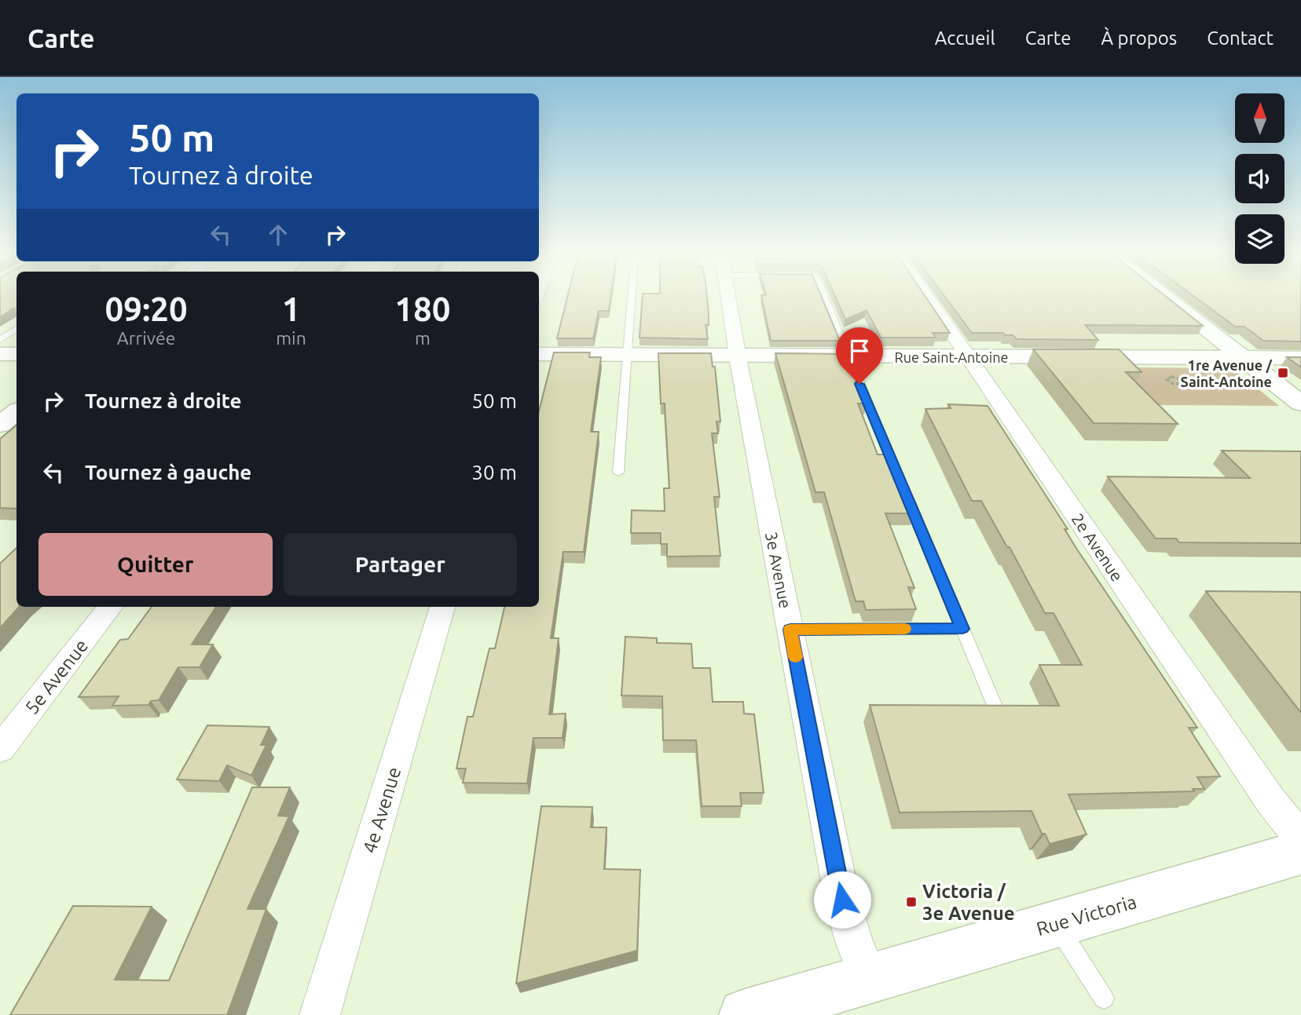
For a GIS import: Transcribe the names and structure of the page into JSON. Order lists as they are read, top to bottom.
{
  "streets": {
    "street": [
      "Rue Saint-Antoine",
      "2e Avenue",
      "3e Avenue",
      "5e Avenue",
      "4e Avenue",
      "Rue Victoria"
    ]
  },
  "crossings": [
    ["Rue Saint-Antoine", "2e Avenue"],
    ["Rue Saint-Antoine", "3e Avenue"],
    ["3e Avenue", "Rue Victoria"]
  ],
  "places": {
    "transit": ["1re Avenue / Saint-Antoine", "Victoria / 3e Avenue"]
  },
  "north": "top",
  "page": {
    "header": "Carte",
    "nav": [
      "Accueil",
      "Carte",
      "À propos",
      "Contact"
    ],
    "turn": ["50 m", "Tournez à droite"],
    "eta": [
      "09:20",
      "Arrivée",
      "1",
      "min",
      "180",
      "m"
    ],
    "list": [
      {
        "name": "Tournez à droite",
        "value": "50 m"
      },
      {
        "name": "Tournez à gauche",
        "value": "30 m"
      }
    ],
    "buttons": ["Quitter", "Partager"]
  }
}
